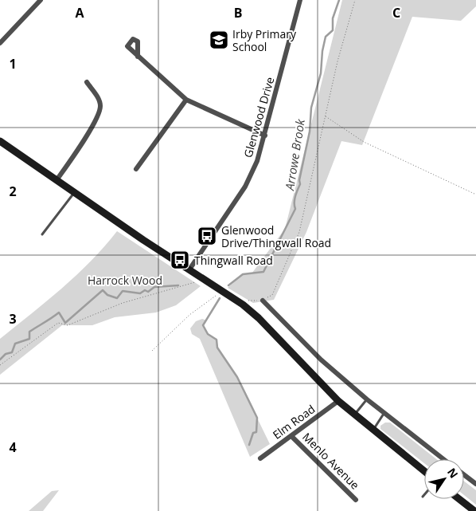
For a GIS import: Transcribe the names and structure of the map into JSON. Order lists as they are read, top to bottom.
{
  "streets": {
    "street": ["Glenwood Drive", "Elm Road", "Menlo Avenue"]
  },
  "crossings": [
    ["Elm Road", "Menlo Avenue"]
  ],
  "water": ["Arrowe Brook"],
  "parks": ["Harrock Wood"],
  "places": {
    "school or university": ["Irby Primary School"],
    "bus stop": ["Glenwood Drive/Thingwall Road", "Thingwall Road"]
  },
  "north": "top right",
  "grid": {
    "columns": ["A", "B", "C"],
    "rows": [
      "1",
      "2",
      "3",
      "4"
    ]
  }
}
